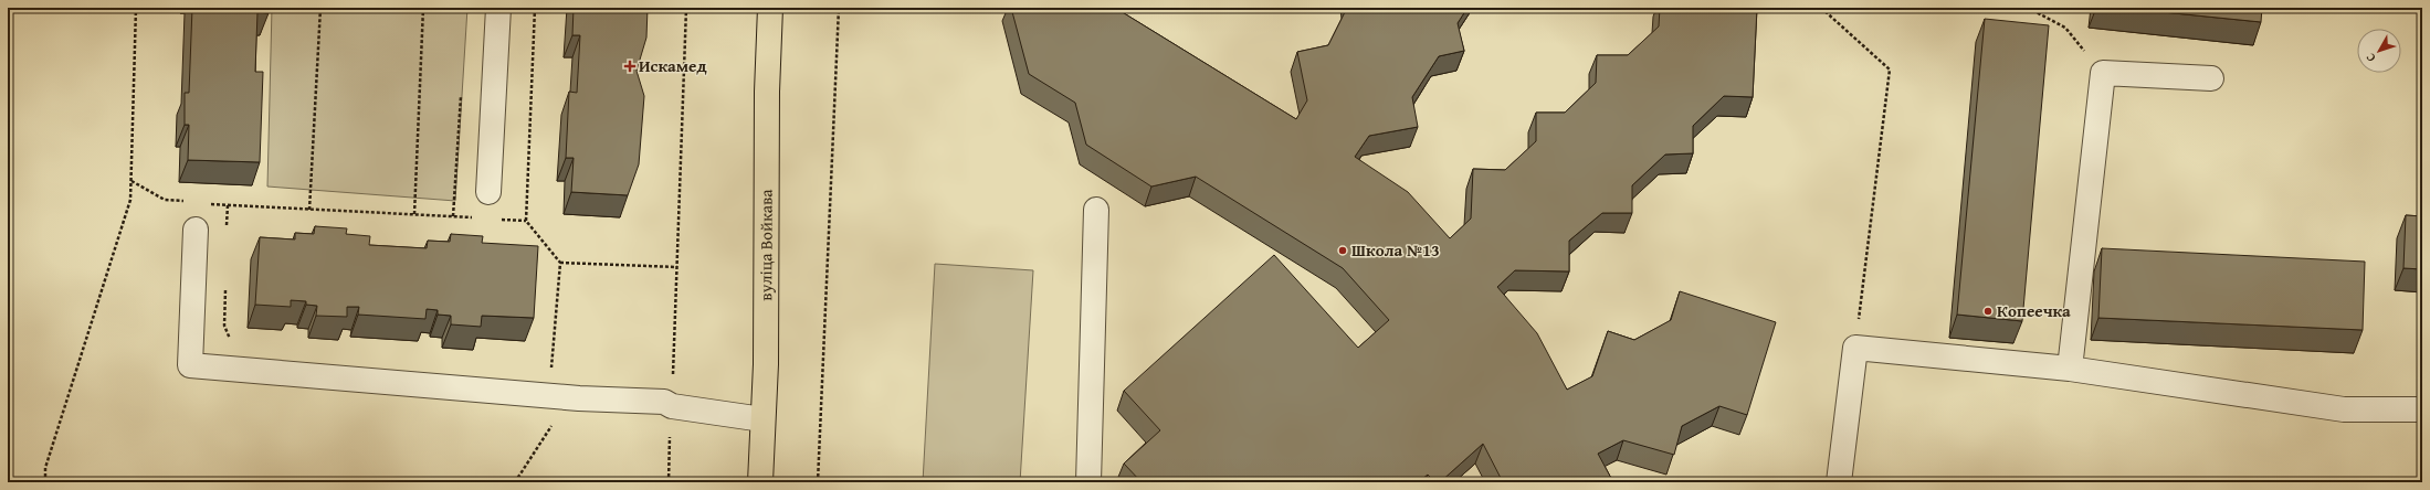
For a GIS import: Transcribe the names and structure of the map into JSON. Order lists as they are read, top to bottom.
{
  "streets": {
    "main road": ["вуліца Войкава"]
  },
  "places": {
    "health": ["Искамед"],
    "other": ["Школа №13", "Копеечка"]
  },
  "north": "bottom left"
}
